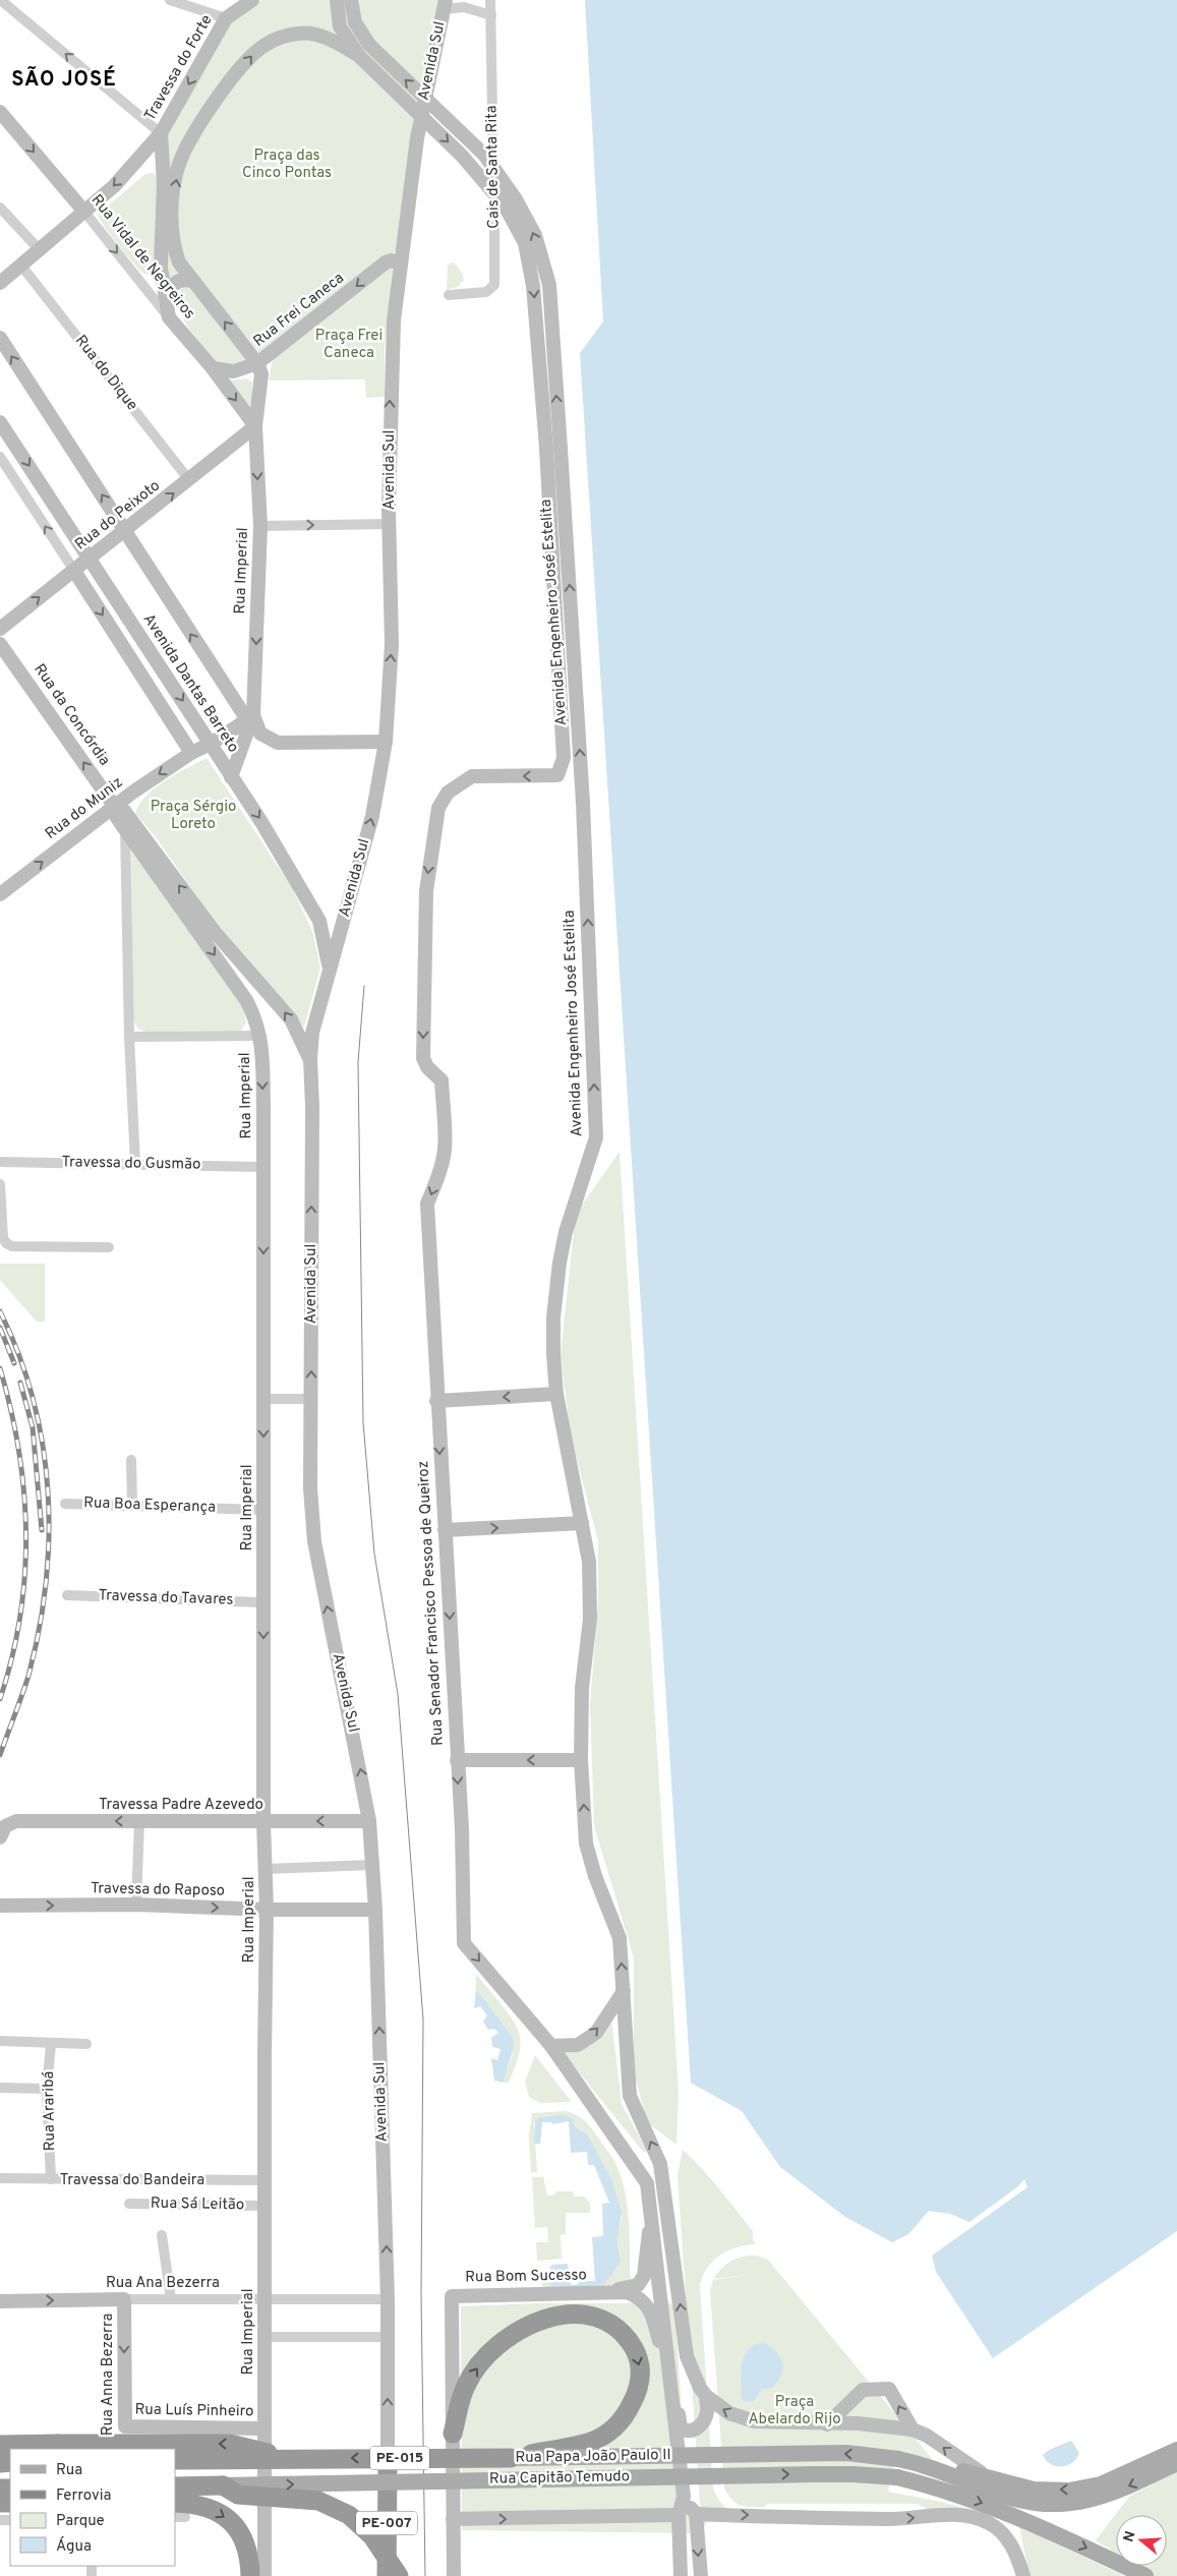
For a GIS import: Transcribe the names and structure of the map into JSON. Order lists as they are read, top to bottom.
{
  "streets": {
    "highway": [
      "Avenida Sul",
      "Rua Papa João Paulo II",
      "PE-015",
      "PE-007"
    ],
    "main road": [
      "Travessa do Forte",
      "Rua Vidal de Negreiros",
      "Rua Frei Caneca",
      "Rua do Peixoto",
      "Rua Imperial",
      "Avenida Engenheiro José Estelita",
      "Avenida Dantas Barreto",
      "Rua da Concórdia",
      "Rua do Muniz",
      "Rua Senador Francisco Pessoa de Queiroz",
      "Travessa Padre Azevedo",
      "Travessa do Raposo",
      "Rua Bom Sucesso",
      "Rua Ana Bezerra",
      "Rua Anna Bezerra",
      "Rua Luís Pinheiro",
      "Rua Capitão Temudo"
    ],
    "street": [
      "Cais de Santa Rita",
      "Rua do Dique",
      "Travessa do Gusmão",
      "Rua Boa Esperança",
      "Travessa do Tavares",
      "Rua Araribá",
      "Travessa do Bandeira",
      "Rua Sá Leitão"
    ]
  },
  "crossings": [
    ["Avenida Sul", "Rua Frei Caneca"],
    ["Avenida Sul", "Rua Imperial"],
    ["Avenida Sul", "Avenida Dantas Barreto"],
    ["Avenida Sul", "Travessa Padre Azevedo"],
    ["Avenida Sul", "Travessa do Raposo"],
    ["Avenida Sul", "Rua Ana Bezerra"],
    ["Travessa do Forte", "Rua Vidal de Negreiros"],
    ["Rua Vidal de Negreiros", "Rua Frei Caneca"],
    ["Rua Vidal de Negreiros", "Rua do Peixoto"],
    ["Rua Vidal de Negreiros", "Rua Imperial"],
    ["Rua do Dique", "Rua do Peixoto"],
    ["Rua do Peixoto", "Rua Imperial"],
    ["Rua do Peixoto", "Avenida Dantas Barreto"],
    ["Rua Imperial", "Avenida Dantas Barreto"],
    ["Rua Imperial", "Rua da Concórdia"],
    ["Rua Imperial", "Rua do Muniz"],
    ["Rua Imperial", "Travessa do Gusmão"],
    ["Rua Imperial", "Rua Boa Esperança"],
    ["Rua Imperial", "Travessa do Tavares"],
    ["Rua Imperial", "Travessa Padre Azevedo"],
    ["Rua Imperial", "Travessa do Raposo"],
    ["Rua Imperial", "Travessa do Bandeira"],
    ["Rua Imperial", "Rua Sá Leitão"],
    ["Rua Imperial", "Rua Ana Bezerra"],
    ["Rua Imperial", "Rua Luís Pinheiro"],
    ["Avenida Engenheiro José Estelita", "Rua Senador Francisco Pessoa de Queiroz"],
    ["Rua da Concórdia", "Rua do Muniz"],
    ["Rua Senador Francisco Pessoa de Queiroz", "Rua Bom Sucesso"],
    ["Rua Araribá", "Travessa do Bandeira"],
    ["Rua Ana Bezerra", "Rua Anna Bezerra"],
    ["Rua Anna Bezerra", "Rua Luís Pinheiro"],
    ["Rua Papa João Paulo II", "PE-015"]
  ],
  "one_way": [
    "Avenida Sul",
    "Travessa do Forte",
    "Rua Vidal de Negreiros",
    "Rua Frei Caneca",
    "Rua do Peixoto",
    "Avenida Engenheiro José Estelita",
    "Rua Senador Francisco Pessoa de Queiroz",
    "Travessa Padre Azevedo",
    "Travessa do Raposo",
    "Rua Anna Bezerra",
    "Rua Papa João Paulo II"
  ],
  "districts": ["SÃO JOSÉ"],
  "parks": [
    "Praça das Cinco Pontas",
    "Praça Frei Caneca",
    "Praça Sérgio Loreto",
    "Praça Abelardo Rijo"
  ],
  "legend": [
    "Rua",
    "Ferrovia",
    "Parque",
    "Água"
  ],
  "north": "left"
}
